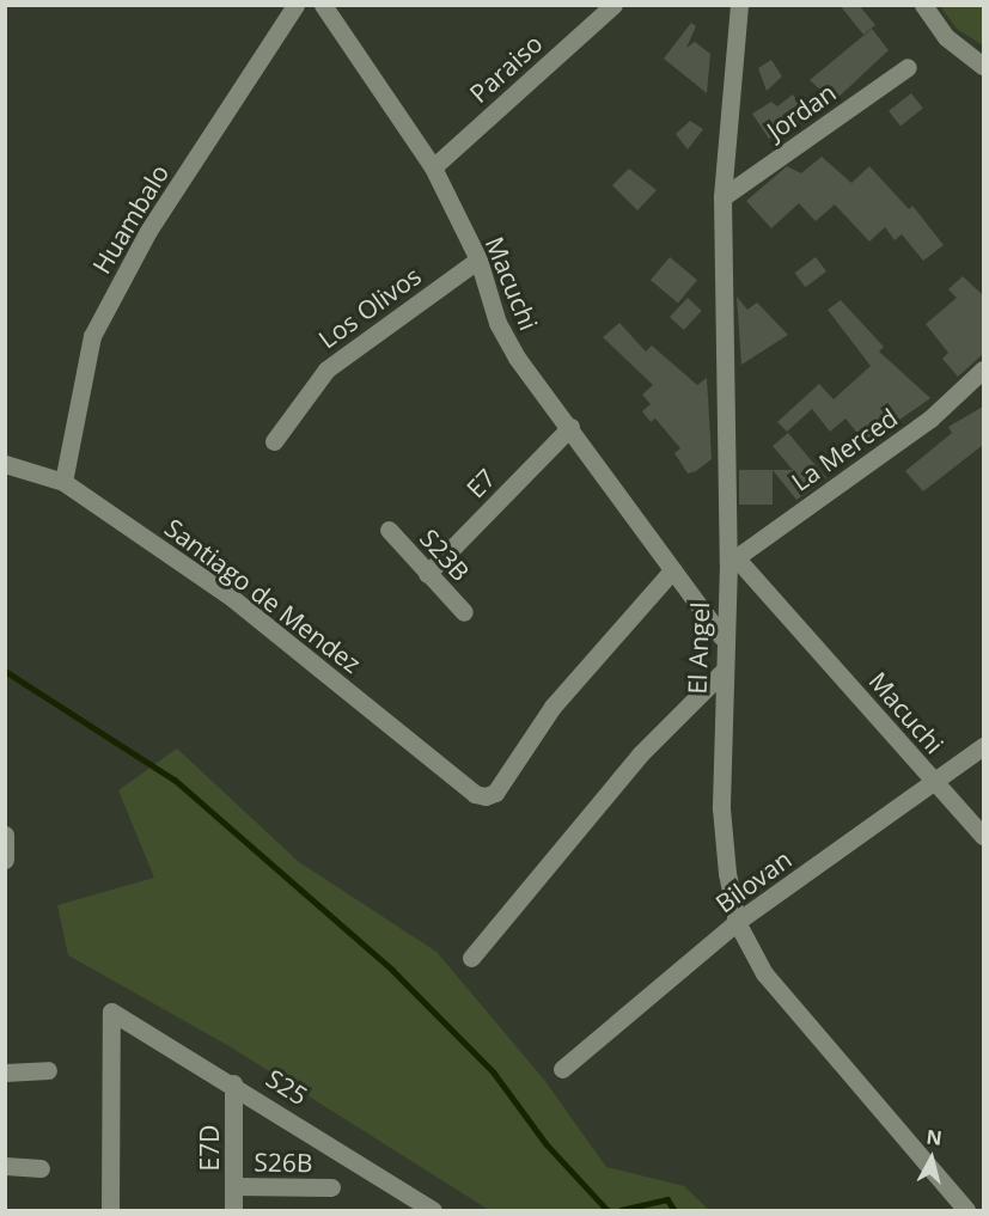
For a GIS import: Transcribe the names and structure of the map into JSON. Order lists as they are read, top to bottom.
{
  "streets": {
    "street": [
      "Paraiso",
      "Jordan",
      "Huambalo",
      "Macuchi",
      "Los Olivos",
      "La Merced",
      "E7",
      "S23B",
      "Santiago de Mendez",
      "El Angel",
      "Bilovan",
      "S25",
      "E7D",
      "S26B"
    ]
  },
  "crossings": [
    ["Paraiso", "Macuchi"],
    ["Jordan", "El Angel"],
    ["Huambalo", "Santiago de Mendez"],
    ["Macuchi", "Los Olivos"],
    ["Macuchi", "La Merced"],
    ["Macuchi", "E7"],
    ["Macuchi", "Santiago de Mendez"],
    ["Macuchi", "El Angel"],
    ["Macuchi", "Bilovan"],
    ["La Merced", "El Angel"],
    ["E7", "S23B"],
    ["El Angel", "Bilovan"],
    ["S25", "E7D"],
    ["E7D", "S26B"]
  ],
  "north": "top"
}
